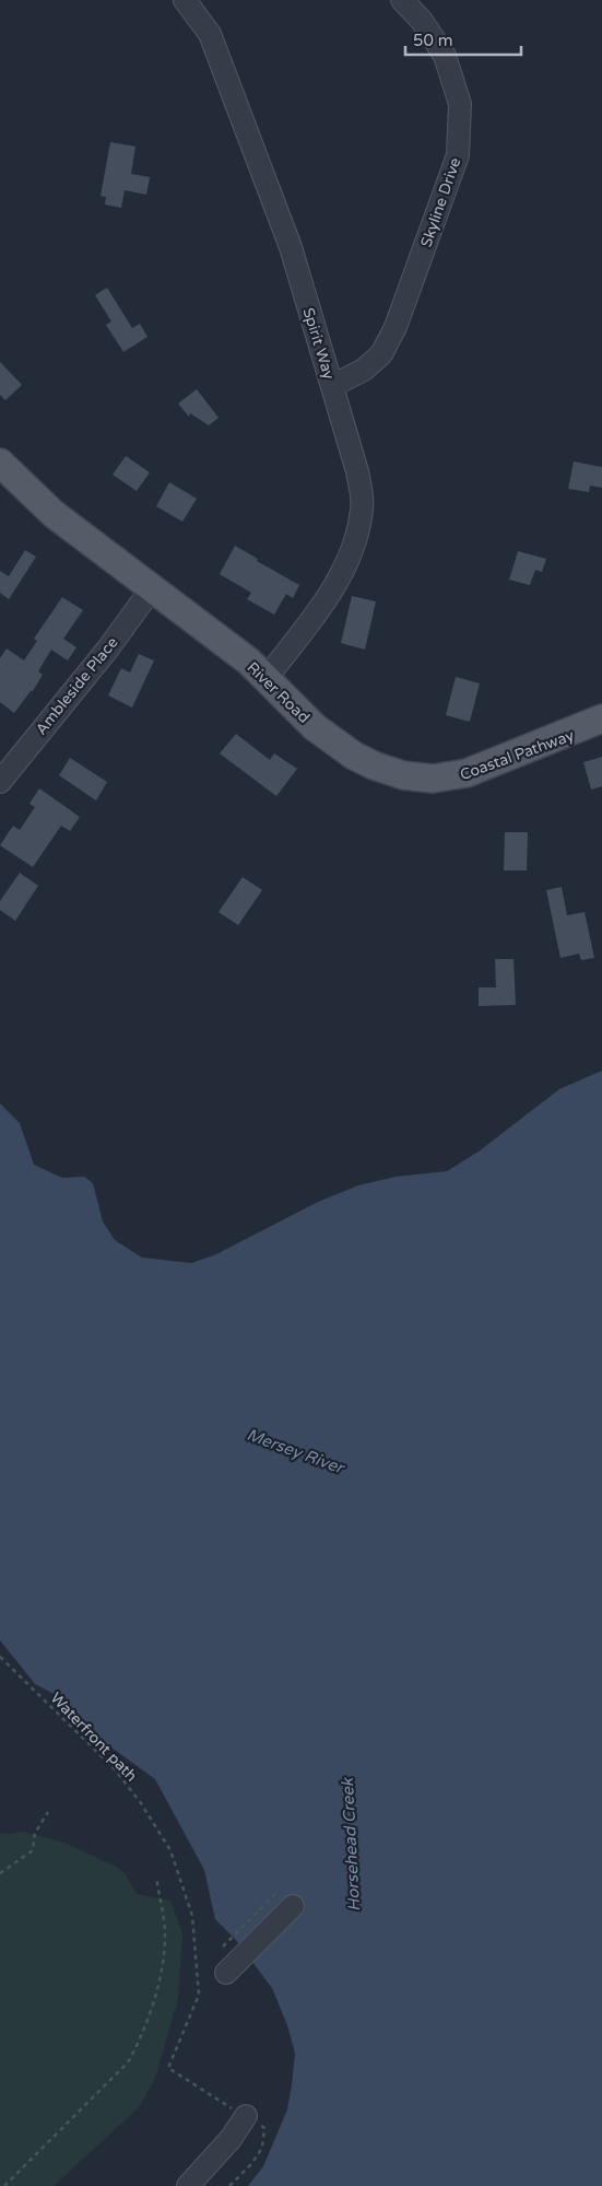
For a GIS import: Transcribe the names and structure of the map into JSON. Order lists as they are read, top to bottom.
{
  "streets": {
    "main road": ["River Road"],
    "street": ["Skyline Drive", "Spirit Way", "Ambleside Place"],
    "path": ["Waterfront path"]
  },
  "crossings": [
    ["Skyline Drive", "Spirit Way"],
    ["Spirit Way", "River Road"],
    ["Ambleside Place", "River Road"]
  ],
  "water": ["Mersey River", "Horsehead Creek"],
  "scale_bar": "50 m"
}
